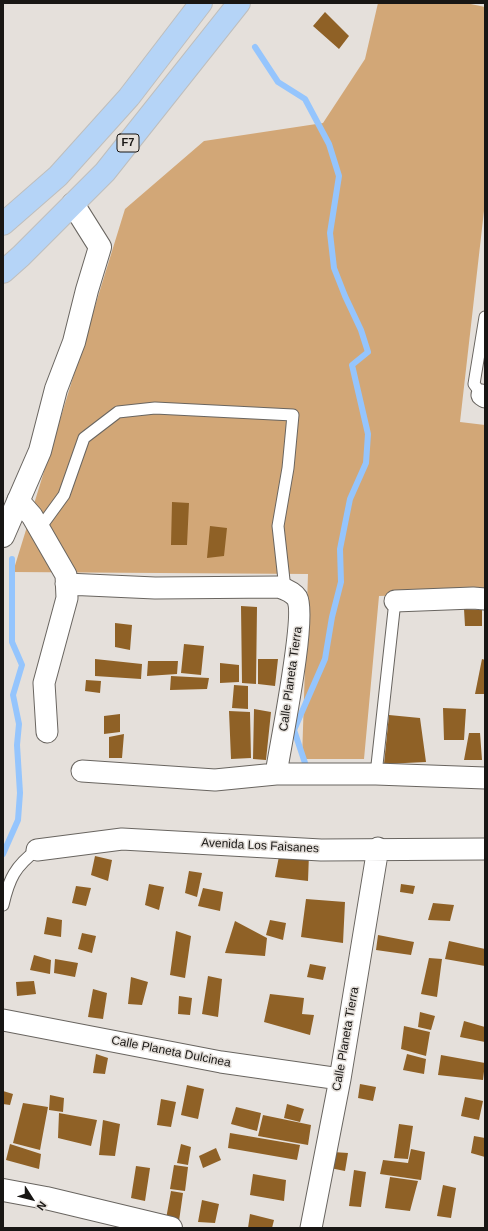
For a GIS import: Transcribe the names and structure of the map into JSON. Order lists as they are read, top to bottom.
{
  "streets": {
    "highway": ["F7"],
    "street": ["Calle Planeta Tierra", "Avenida Los Faisanes", "Calle Planeta Dulcinea"]
  },
  "crossings": [
    ["Calle Planeta Tierra", "Avenida Los Faisanes"],
    ["Calle Planeta Tierra", "Calle Planeta Dulcinea"]
  ],
  "north": "bottom right"
}
